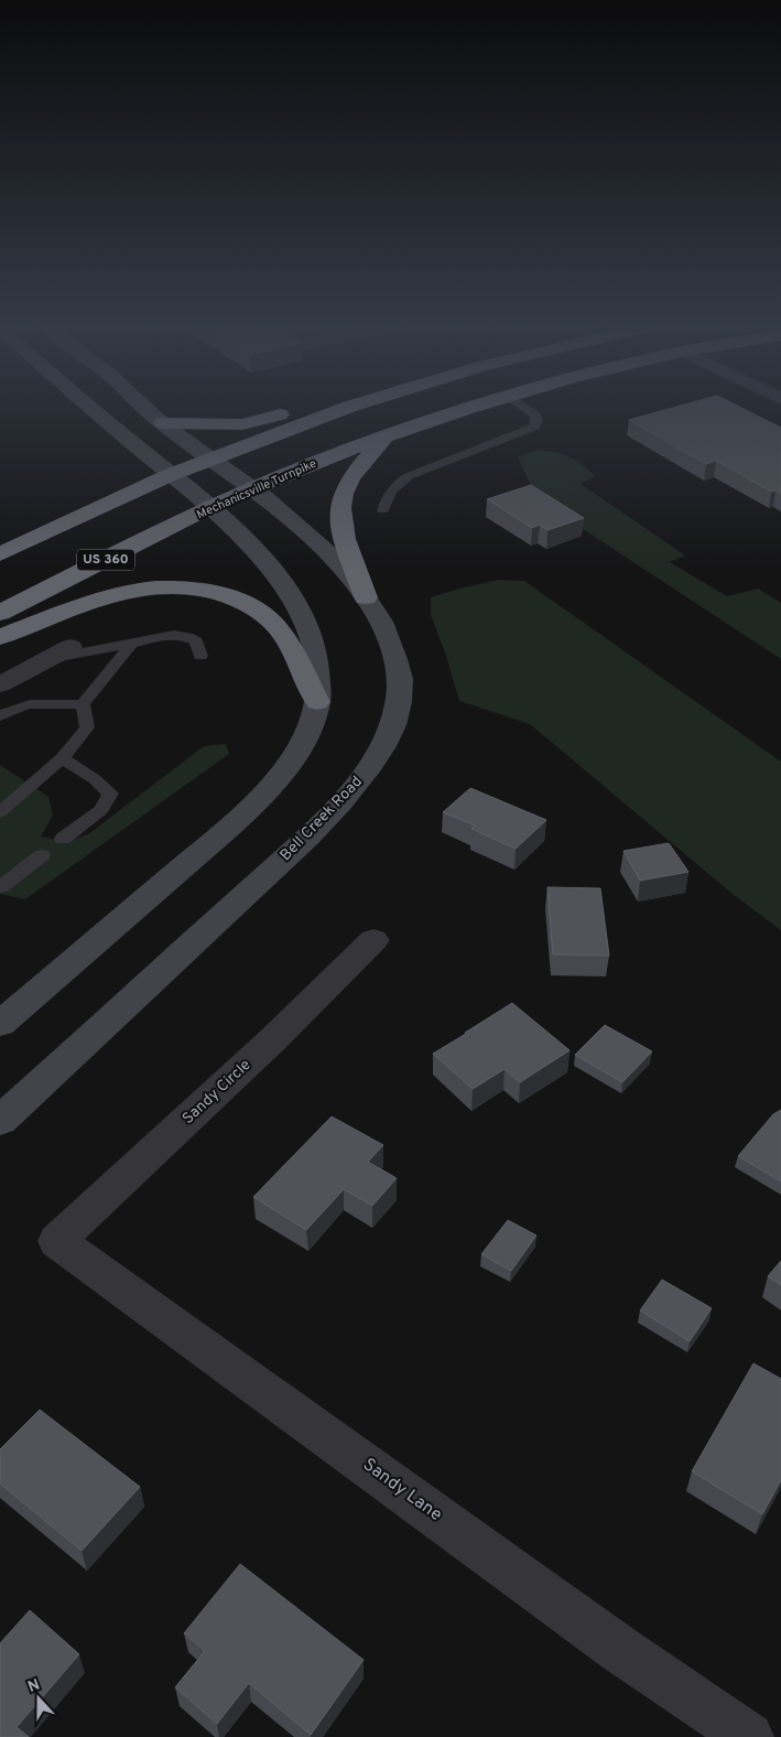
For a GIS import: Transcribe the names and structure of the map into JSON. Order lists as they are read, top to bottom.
{
  "streets": {
    "highway": ["Mechanicsville Turnpike", "US 360"],
    "main road": ["Bell Creek Road"],
    "street": ["Sandy Circle", "Sandy Lane"]
  },
  "crossings": [
    ["Mechanicsville Turnpike", "Bell Creek Road"],
    ["Sandy Circle", "Sandy Lane"]
  ],
  "north": "top"
}
